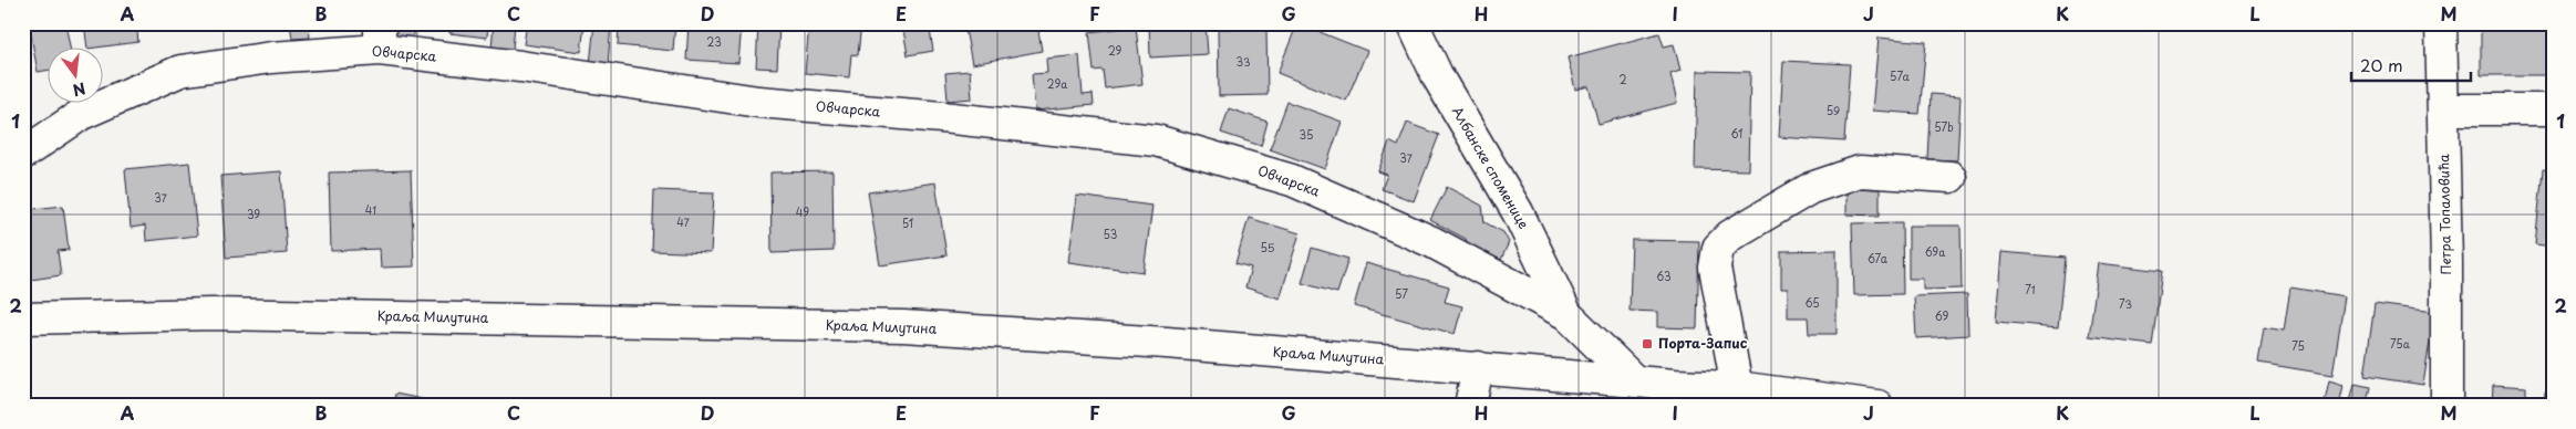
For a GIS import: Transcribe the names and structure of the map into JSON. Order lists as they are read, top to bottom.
{
  "streets": {
    "street": [
      "Овчарска",
      "Албанске споменице",
      "Петра Топаловића",
      "Краља Милутина"
    ]
  },
  "crossings": [
    ["Овчарска", "Албанске споменице"],
    ["Овчарска", "Краља Милутина"]
  ],
  "places": {
    "transit": ["Порта-Запис"]
  },
  "house_numbers": [
    "23",
    "29",
    "33",
    "57a",
    "2",
    "29a",
    "59",
    "57b",
    "61",
    "35",
    "37",
    "37",
    "41",
    "49",
    "39",
    "47",
    "51",
    "53",
    "55",
    "69a",
    "67a",
    "63",
    "71",
    "57",
    "65",
    "73",
    "69",
    "75a",
    "75"
  ],
  "scale_bar": "20 m",
  "north": "bottom",
  "grid": {
    "columns": [
      "A",
      "B",
      "C",
      "D",
      "E",
      "F",
      "G",
      "H",
      "I",
      "J",
      "K",
      "L",
      "M"
    ],
    "rows": ["1", "2"]
  }
}
